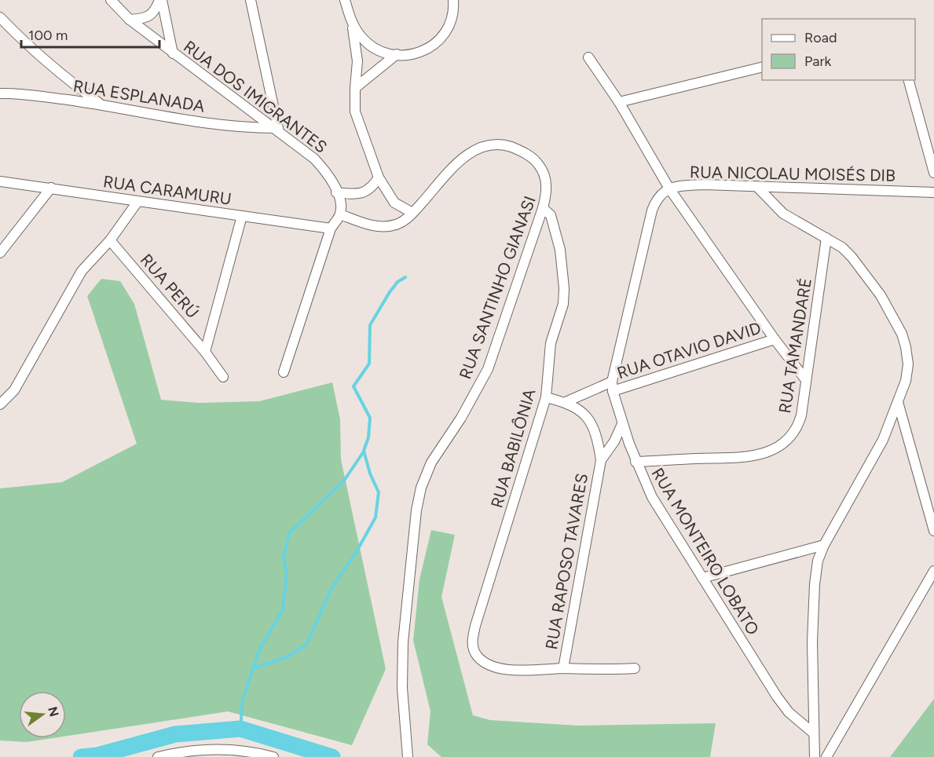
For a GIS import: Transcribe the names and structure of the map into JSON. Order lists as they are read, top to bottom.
{
  "streets": {
    "street": [
      "RUA ESPLANADA",
      "RUA DOS IMIGRANTES",
      "RUA NICOLAU MOISÉS DIB",
      "RUA CARAMURU",
      "RUA PERÚ",
      "RUA SANTINHO GIANASI",
      "RUA TAMANDARÉ",
      "RUA OTAVIO DAVID",
      "RUA BABILÔNIA",
      "RUA MONTEIRO LOBATO",
      "RUA RAPOSO TAVARES"
    ]
  },
  "crossings": [
    ["RUA ESPLANADA", "RUA DOS IMIGRANTES"],
    ["RUA DOS IMIGRANTES", "RUA SANTINHO GIANASI"],
    ["RUA NICOLAU MOISÉS DIB", "RUA MONTEIRO LOBATO"],
    ["RUA CARAMURU", "RUA PERÚ"],
    ["RUA SANTINHO GIANASI", "RUA BABILÔNIA"],
    ["RUA TAMANDARÉ", "RUA MONTEIRO LOBATO"],
    ["RUA OTAVIO DAVID", "RUA MONTEIRO LOBATO"],
    ["RUA OTAVIO DAVID", "RUA RAPOSO TAVARES"],
    ["RUA BABILÔNIA", "RUA RAPOSO TAVARES"],
    ["RUA MONTEIRO LOBATO", "RUA RAPOSO TAVARES"]
  ],
  "legend": ["Road", "Park"],
  "scale_bar": "100 m",
  "north": "right"
}
